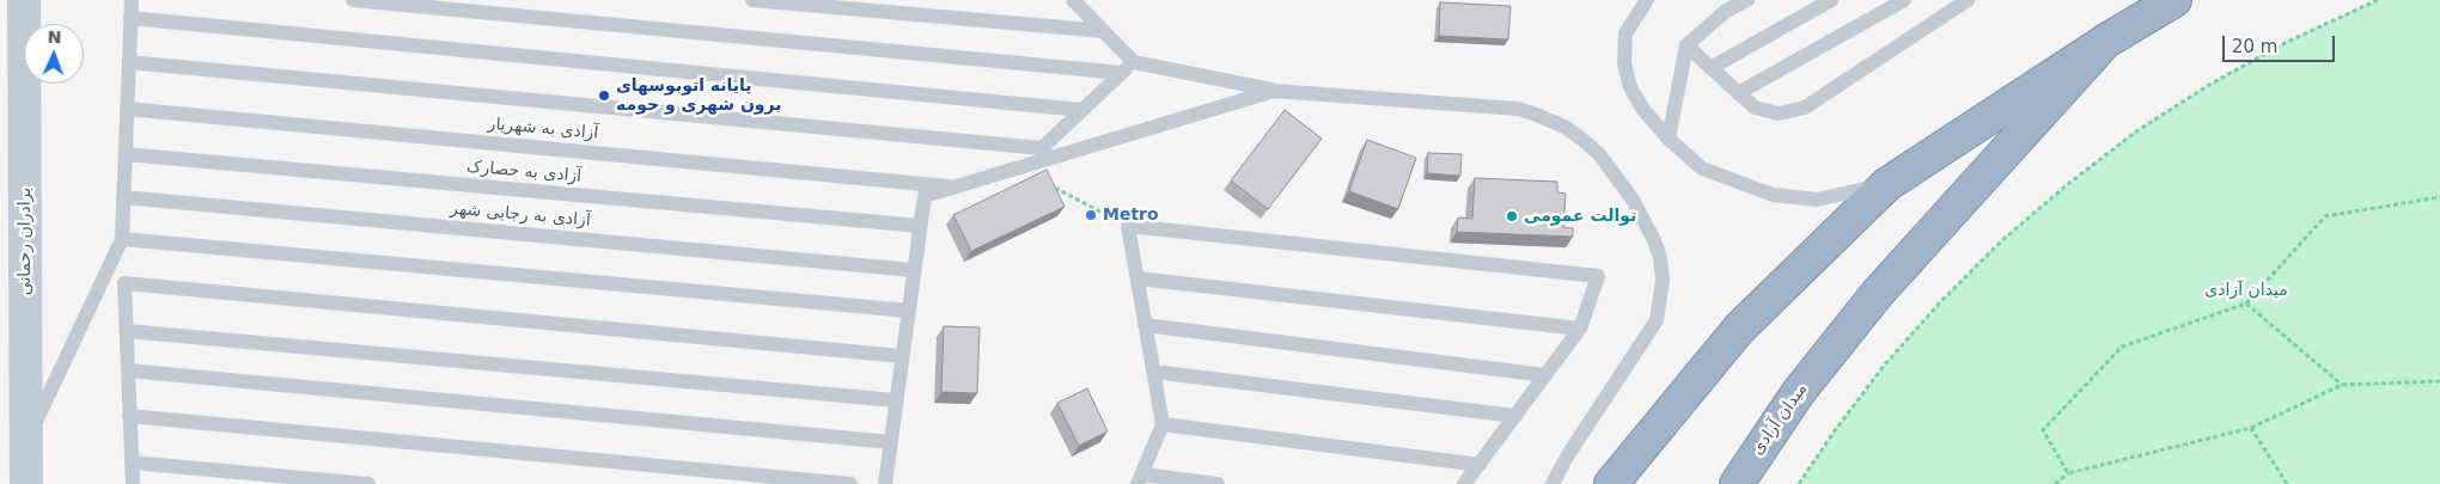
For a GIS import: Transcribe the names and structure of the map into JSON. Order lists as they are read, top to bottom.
{
  "streets": {
    "highway": ["میدان آزادی"],
    "main road": ["برادران رحمانی"],
    "lane": ["آزادی به شهریار", "آزادی به حصارک", "آزادی به رجایی شهر"]
  },
  "parks": ["میدان آزادی"],
  "places": ["پایانه اتوبوسهای برون شهری و حومه", "Metro", "توالت عمومی"],
  "scale_bar": "20 m",
  "north": "top"
}
